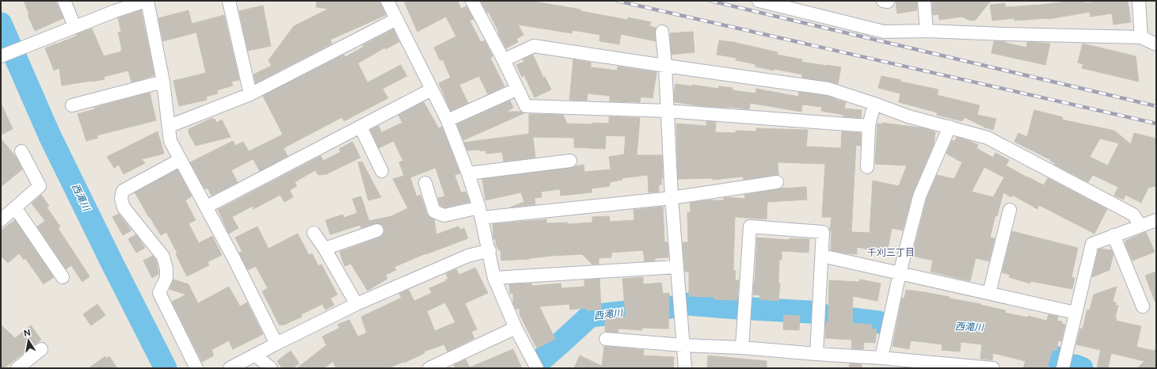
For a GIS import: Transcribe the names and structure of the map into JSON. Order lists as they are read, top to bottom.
{
  "districts": ["千刈三丁目"],
  "water": ["西滝川"],
  "north": "top"
}
